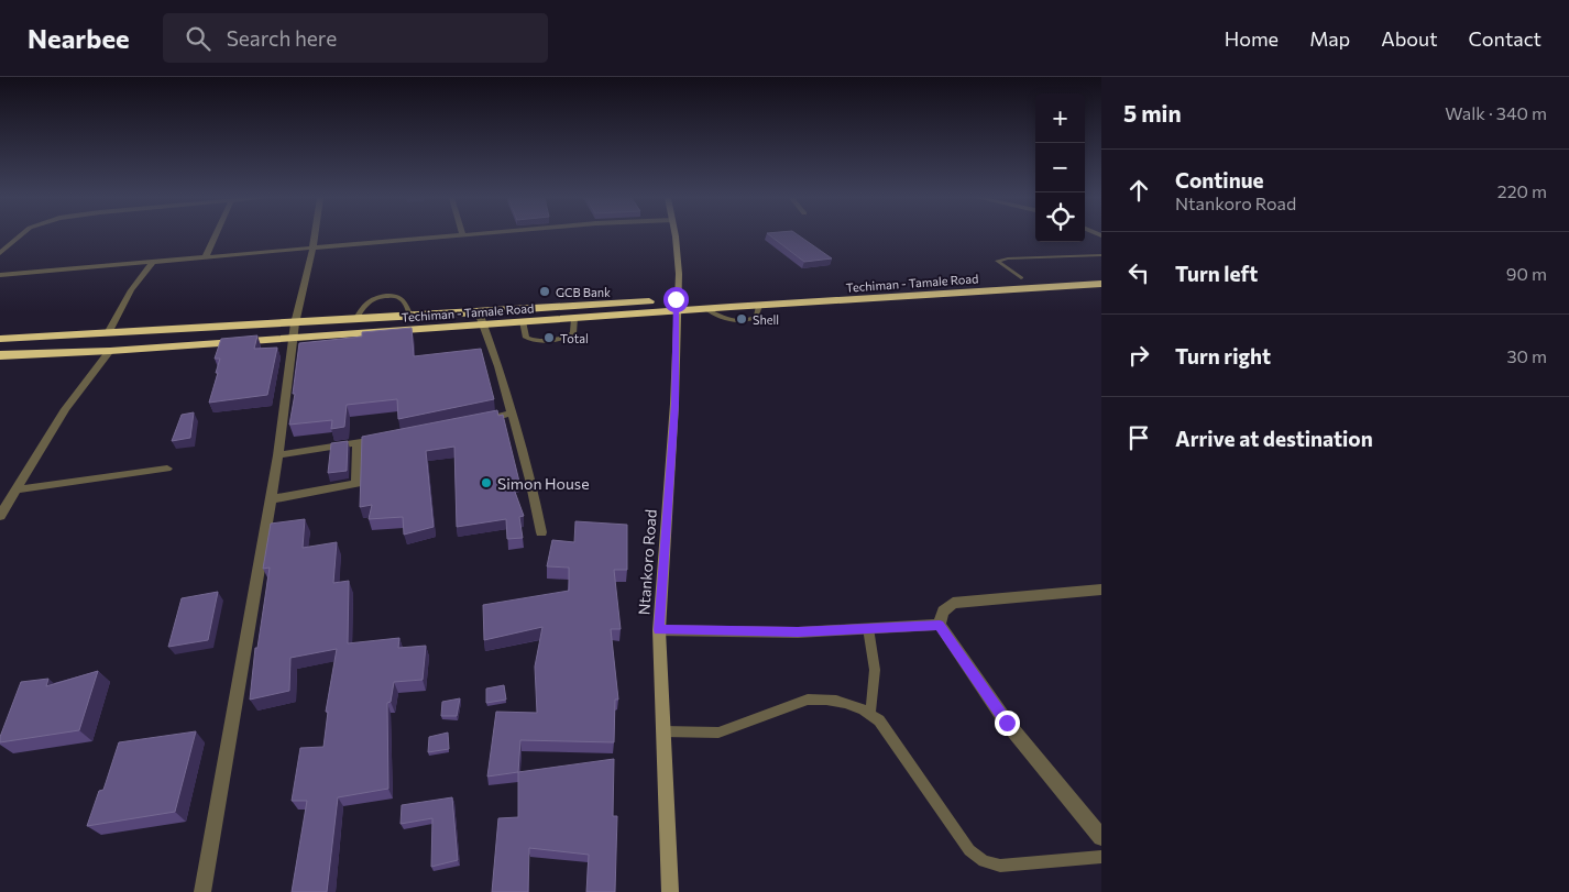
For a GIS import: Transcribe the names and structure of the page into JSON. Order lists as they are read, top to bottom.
{
  "streets": {
    "highway": ["Techiman - Tamale Road"],
    "main road": ["Ntankoro Road"]
  },
  "crossings": [
    ["Techiman - Tamale Road", "Ntankoro Road"]
  ],
  "places": [
    "GCB Bank",
    "Shell",
    "Total",
    "Simon House"
  ],
  "page": {
    "header": "Nearbee",
    "search": "Search here",
    "nav": [
      "Home",
      "Map",
      "About",
      "Contact"
    ],
    "heading": ["5 min", "Walk · 340 m"],
    "map_buttons": ["+", "−"],
    "list": [
      ["Continue", "Ntankoro Road", "220 m"],
      ["Turn left", "90 m"],
      ["Turn right", "30 m"],
      "Arrive at destination"
    ]
  }
}
